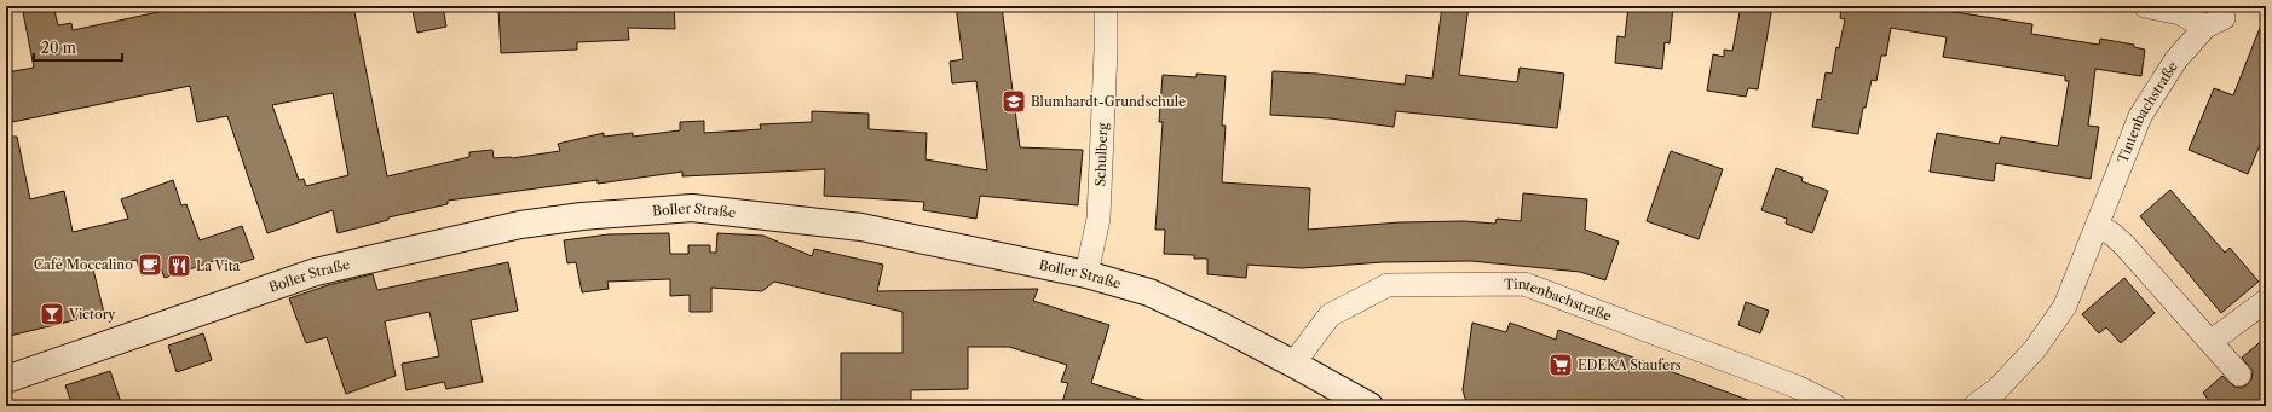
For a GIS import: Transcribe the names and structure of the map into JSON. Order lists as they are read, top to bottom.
{
  "streets": {
    "main road": ["Boller Straße"],
    "street": ["Tintenbachstraße", "Schulberg"]
  },
  "crossings": [
    ["Tintenbachstraße", "Boller Straße"],
    ["Schulberg", "Boller Straße"]
  ],
  "places": {
    "school or university": ["Blumhardt-Grundschule"],
    "cafe": ["Café Moccalino"],
    "restaurant": ["La Vita"],
    "bar": ["Victory"],
    "supermarket": ["EDEKA Staufers"]
  },
  "scale_bar": "20 m"
}
